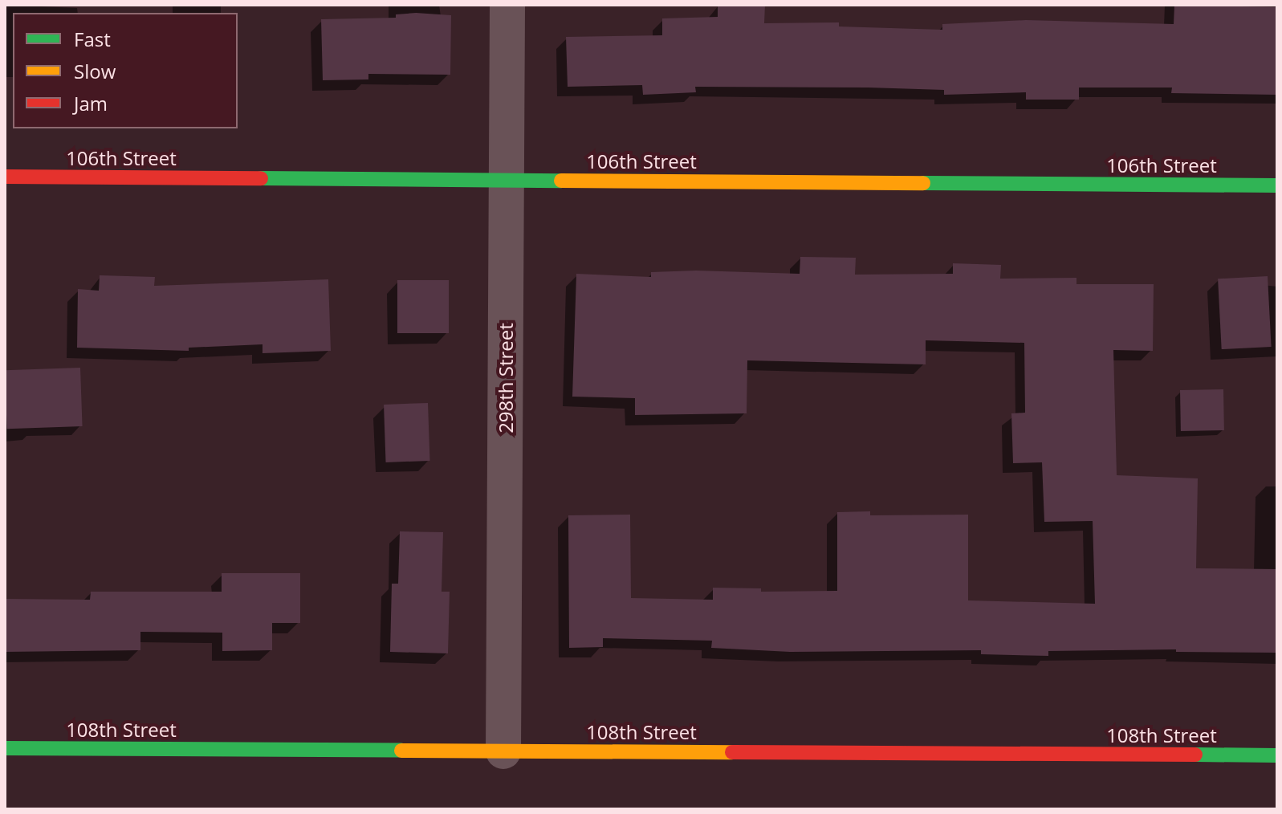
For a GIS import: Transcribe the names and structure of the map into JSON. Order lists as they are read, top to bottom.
{
  "streets": {
    "street": ["106th Street", "298th Street", "108th Street"]
  },
  "crossings": [
    ["106th Street", "298th Street"],
    ["298th Street", "108th Street"]
  ],
  "legend": ["Fast", "Slow", "Jam"]
}
